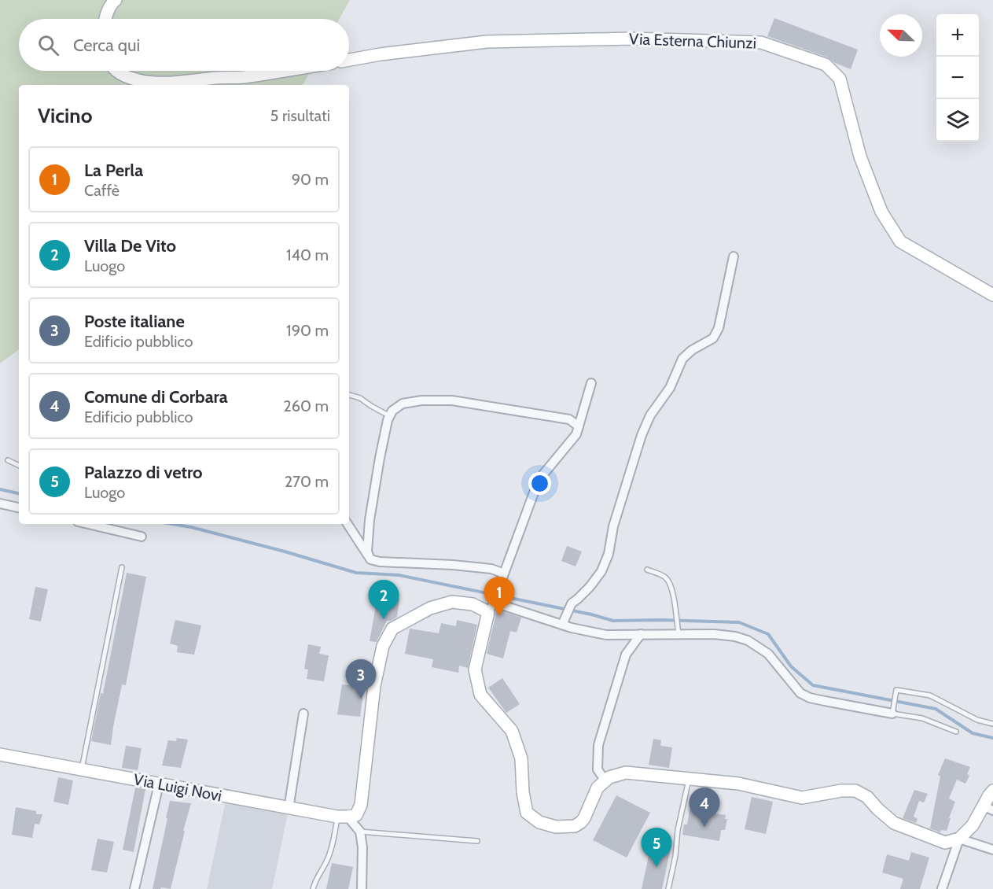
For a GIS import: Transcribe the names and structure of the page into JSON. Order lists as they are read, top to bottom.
{
  "streets": {
    "main road": ["Via Esterna Chiunzi", "Via Luigi Novi"]
  },
  "north": "top left",
  "page": {
    "map_buttons": ["+", "−"],
    "search": "Cerca qui",
    "heading": ["Vicino", "5 risultati"],
    "list": [
      {
        "mark": "1",
        "name": "La Perla",
        "note": "Caffè",
        "value": "90 m"
      },
      {
        "mark": "2",
        "name": "Villa De Vito",
        "note": "Luogo",
        "value": "140 m"
      },
      {
        "mark": "3",
        "name": "Poste italiane",
        "note": "Edificio pubblico",
        "value": "190 m"
      },
      {
        "mark": "4",
        "name": "Comune di Corbara",
        "note": "Edificio pubblico",
        "value": "260 m"
      },
      {
        "mark": "5",
        "name": "Palazzo di vetro",
        "note": "Luogo",
        "value": "270 m"
      }
    ],
    "pins": [
      "1",
      "2",
      "3",
      "4",
      "5"
    ]
  }
}
